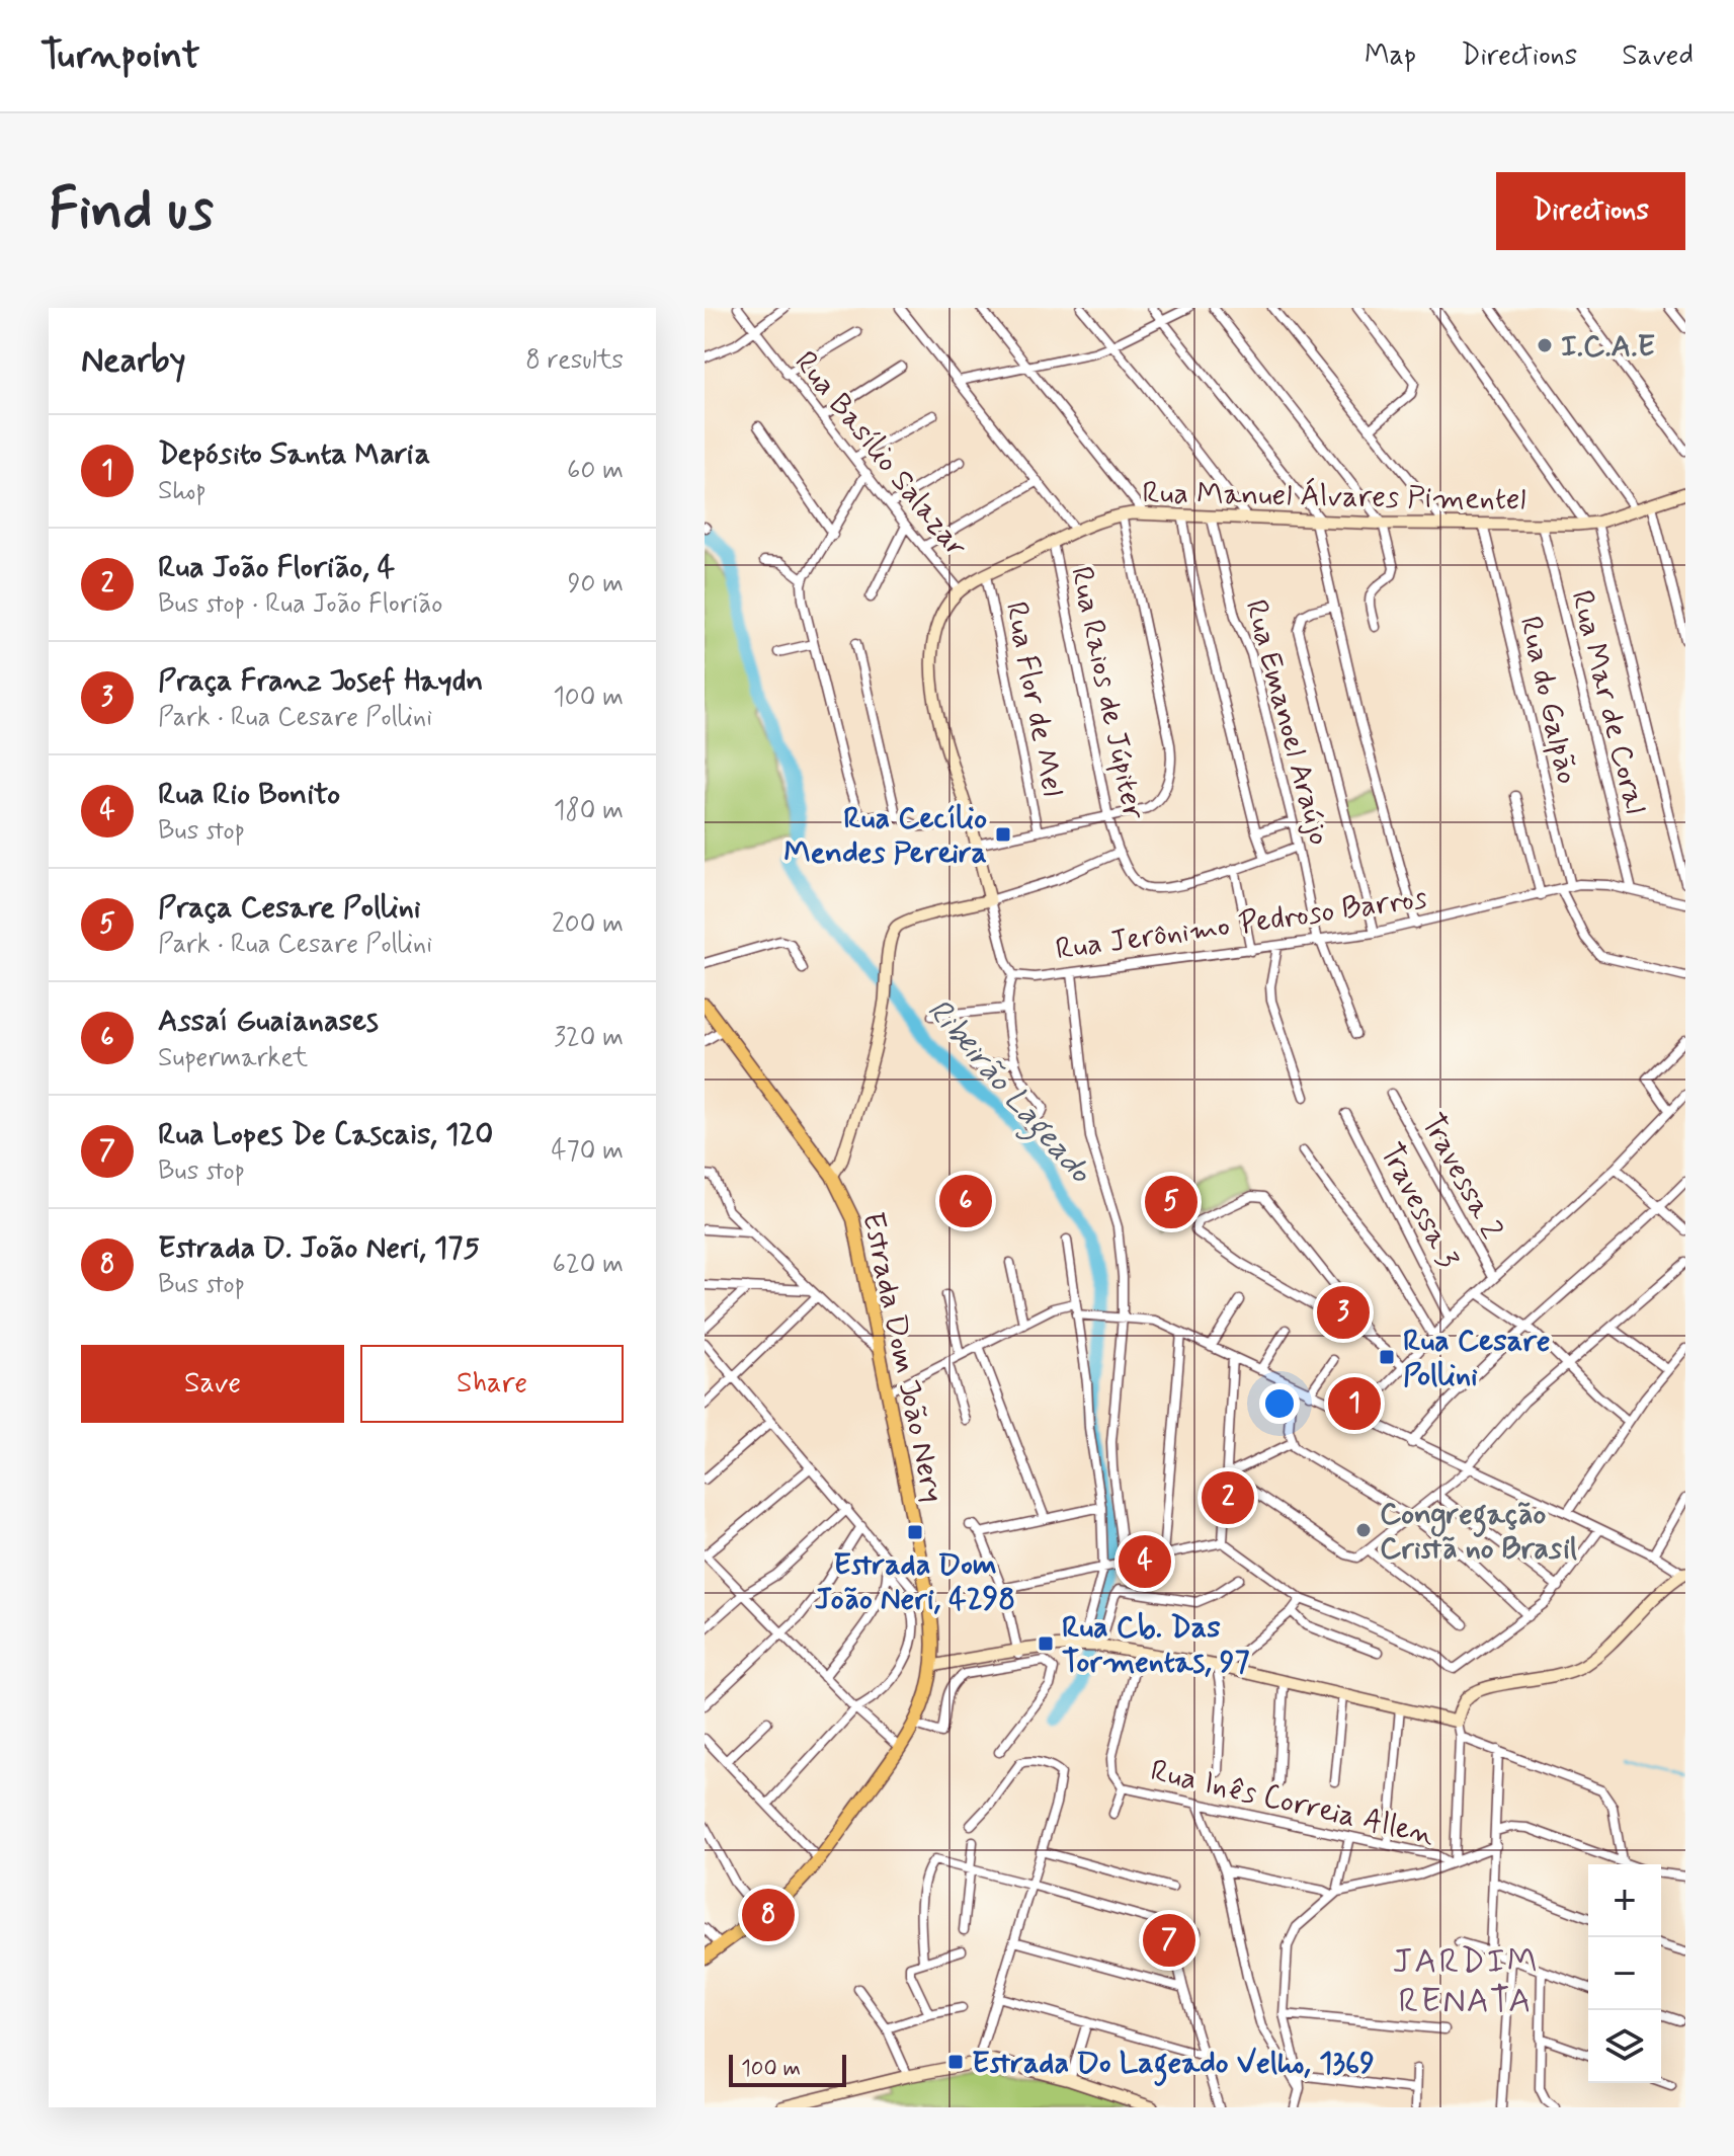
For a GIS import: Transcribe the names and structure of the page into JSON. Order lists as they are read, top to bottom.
{
  "streets": {
    "main road": ["Estrada Dom João Nery"],
    "street": [
      "Rua Basílio Salazar",
      "Rua Manuel Álvares Pimentel",
      "Rua Raios de Júpiter",
      "Rua Flor de Mel",
      "Rua do Galpão",
      "Rua Mar de Coral",
      "Rua Emanoel Araújo",
      "Rua Jerônimo Pedroso Barros",
      "Travessa 2",
      "Travessa 3",
      "Rua Inês Correia Allen"
    ]
  },
  "crossings": [
    ["Rua Basílio Salazar", "Rua Manuel Álvares Pimentel"],
    ["Rua Manuel Álvares Pimentel", "Rua Raios de Júpiter"],
    ["Rua Manuel Álvares Pimentel", "Rua Flor de Mel"],
    ["Rua Manuel Álvares Pimentel", "Rua do Galpão"],
    ["Rua Manuel Álvares Pimentel", "Rua Mar de Coral"],
    ["Rua Manuel Álvares Pimentel", "Rua Emanoel Araújo"],
    ["Rua Manuel Álvares Pimentel", "Rua Jerônimo Pedroso Barros"],
    ["Rua do Galpão", "Rua Jerônimo Pedroso Barros"],
    ["Rua Mar de Coral", "Rua Jerônimo Pedroso Barros"],
    ["Rua Emanoel Araújo", "Rua Jerônimo Pedroso Barros"]
  ],
  "districts": ["JARDIM RENATA"],
  "water": ["Ribeirão Lageado"],
  "places": {
    "other": ["I.C.A.E", "Congregação Cristã no Brasil"],
    "transit": [
      "Rua Cecílio Mendes Pereira",
      "Rua Cesare Pollini",
      "Estrada Dom João Neri, 4298",
      "Rua Cb. Das Tormentas, 97",
      "Estrada Do Lageado Velho, 1369"
    ]
  },
  "scale_bar": "100 m",
  "page": {
    "header": "Turnpoint",
    "nav": ["Map", "Directions", "Saved"],
    "buttons": [
      "Directions",
      ["Save", "Share"]
    ],
    "title": "Find us",
    "heading": ["Nearby", "8 results"],
    "list": [
      {
        "mark": "1",
        "name": "Depósito Santa Maria",
        "note": "Shop",
        "value": "60 m"
      },
      {
        "mark": "2",
        "name": "Rua João Florião, 4",
        "note": "Bus stop · Rua João Florião",
        "value": "90 m"
      },
      {
        "mark": "3",
        "name": "Praça Franz Josef Haydn",
        "note": "Park · Rua Cesare Pollini",
        "value": "100 m"
      },
      {
        "mark": "4",
        "name": "Rua Rio Bonito",
        "note": "Bus stop",
        "value": "180 m"
      },
      {
        "mark": "5",
        "name": "Praça Cesare Pollini",
        "note": "Park · Rua Cesare Pollini",
        "value": "200 m"
      },
      {
        "mark": "6",
        "name": "Assaí Guaianases",
        "note": "Supermarket",
        "value": "320 m"
      },
      {
        "mark": "7",
        "name": "Rua Lopes De Cascais, 120",
        "note": "Bus stop",
        "value": "470 m"
      },
      {
        "mark": "8",
        "name": "Estrada D. João Neri, 175",
        "note": "Bus stop",
        "value": "620 m"
      }
    ],
    "pins": [
      "6",
      "5",
      "3",
      "1",
      "2",
      "4",
      "8",
      "7"
    ],
    "map_buttons": ["+", "−"],
    "scale": "100 m"
  }
}
